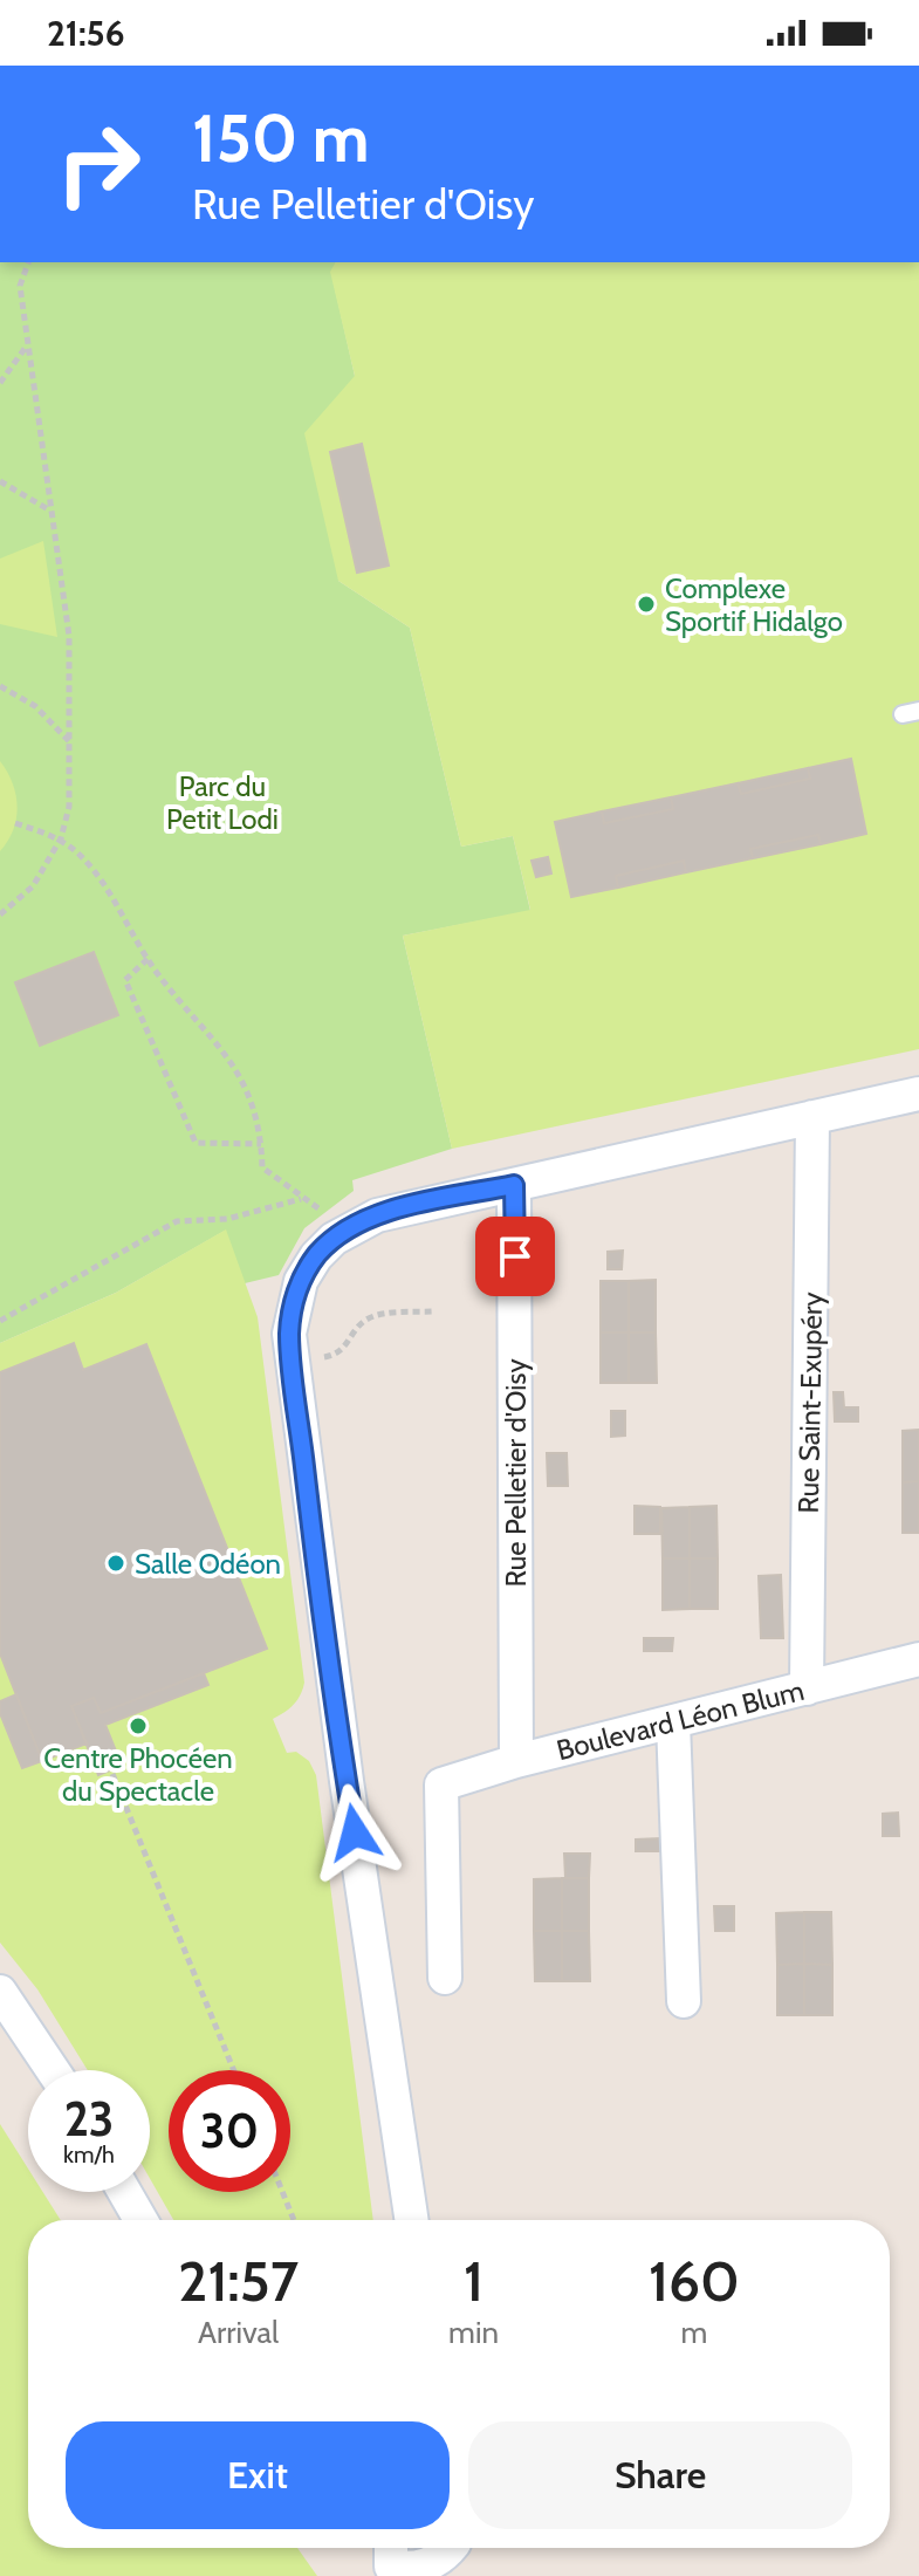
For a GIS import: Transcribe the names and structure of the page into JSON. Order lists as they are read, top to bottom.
{
  "streets": {
    "street": ["Rue Saint-Exupéry", "Rue Pelletier d'Oisy", "Boulevard Léon Blum"]
  },
  "crossings": [
    ["Rue Saint-Exupéry", "Boulevard Léon Blum"],
    ["Rue Pelletier d'Oisy", "Boulevard Léon Blum"]
  ],
  "parks": ["Parc du Petit Lodi"],
  "places": ["Complexe Sportif Hidalgo", "Salle Odéon", "Centre Phocéen du Spectacle"],
  "page": {
    "status": "21:56",
    "turn": ["150 m", "Rue Pelletier d'Oisy"],
    "speed": "23 km/h",
    "limit": "30",
    "eta": [
      "21:57",
      "Arrival",
      "1",
      "min",
      "160",
      "m"
    ],
    "buttons": ["Exit", "Share"]
  }
}
